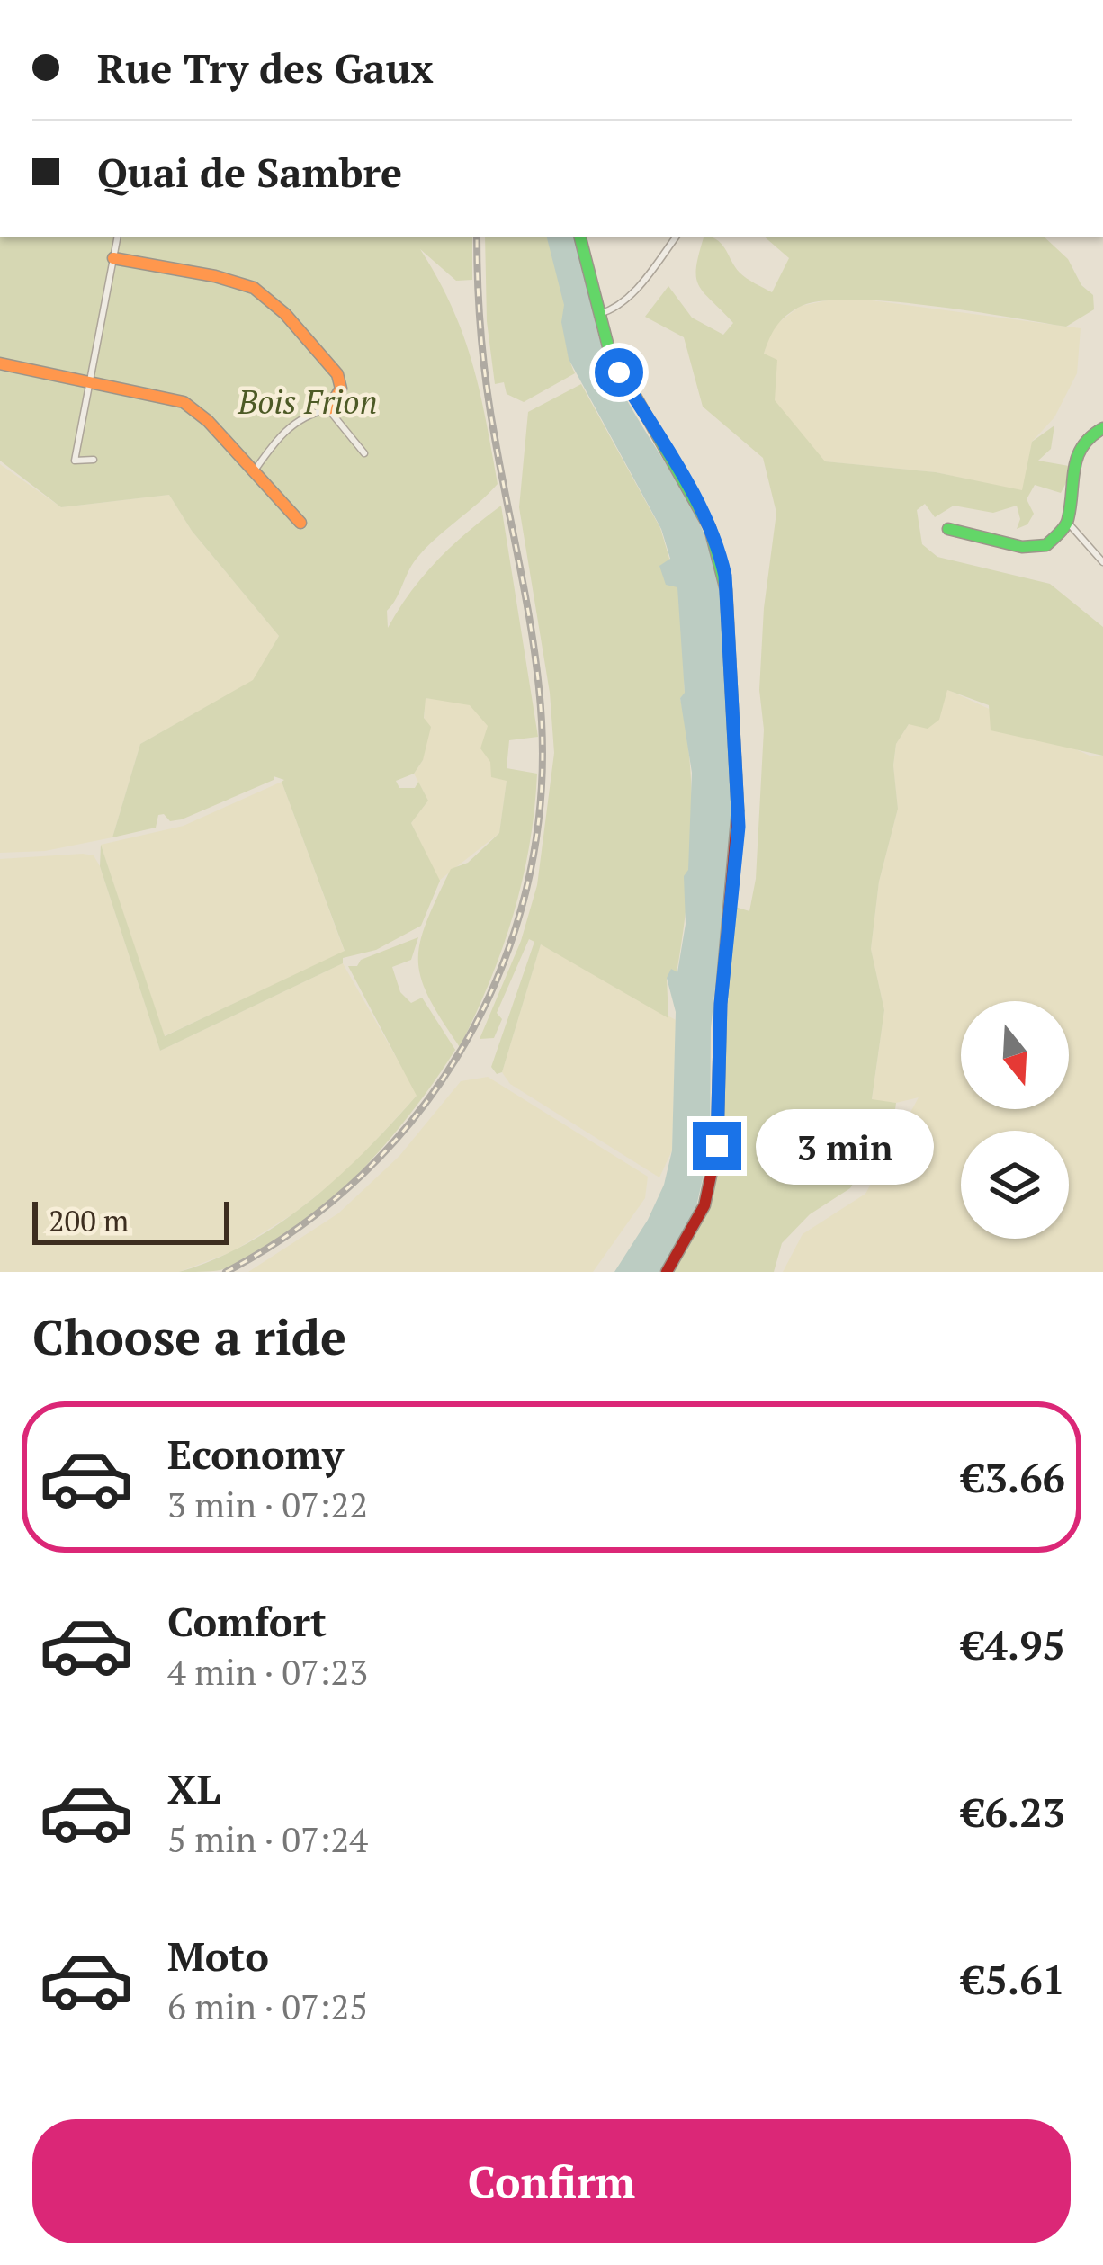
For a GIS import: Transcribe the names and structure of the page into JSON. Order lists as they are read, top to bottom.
{
  "parks": ["Bois Frion"],
  "scale_bar": "200 m",
  "north": "bottom",
  "page": {
    "banner": ["Rue Try des Gaux", "Quai de Sambre"],
    "bubble": "3 min",
    "scale": "200 m",
    "heading": "Choose a ride",
    "list": [
      {
        "name": "Economy",
        "note": "3 min · 07:22",
        "value": "€3.66"
      },
      {
        "name": "Comfort",
        "note": "4 min · 07:23",
        "value": "€4.95"
      },
      {
        "name": "XL",
        "note": "5 min · 07:24",
        "value": "€6.23"
      },
      {
        "name": "Moto",
        "note": "6 min · 07:25",
        "value": "€5.61"
      }
    ],
    "buttons": "Confirm"
  }
}
